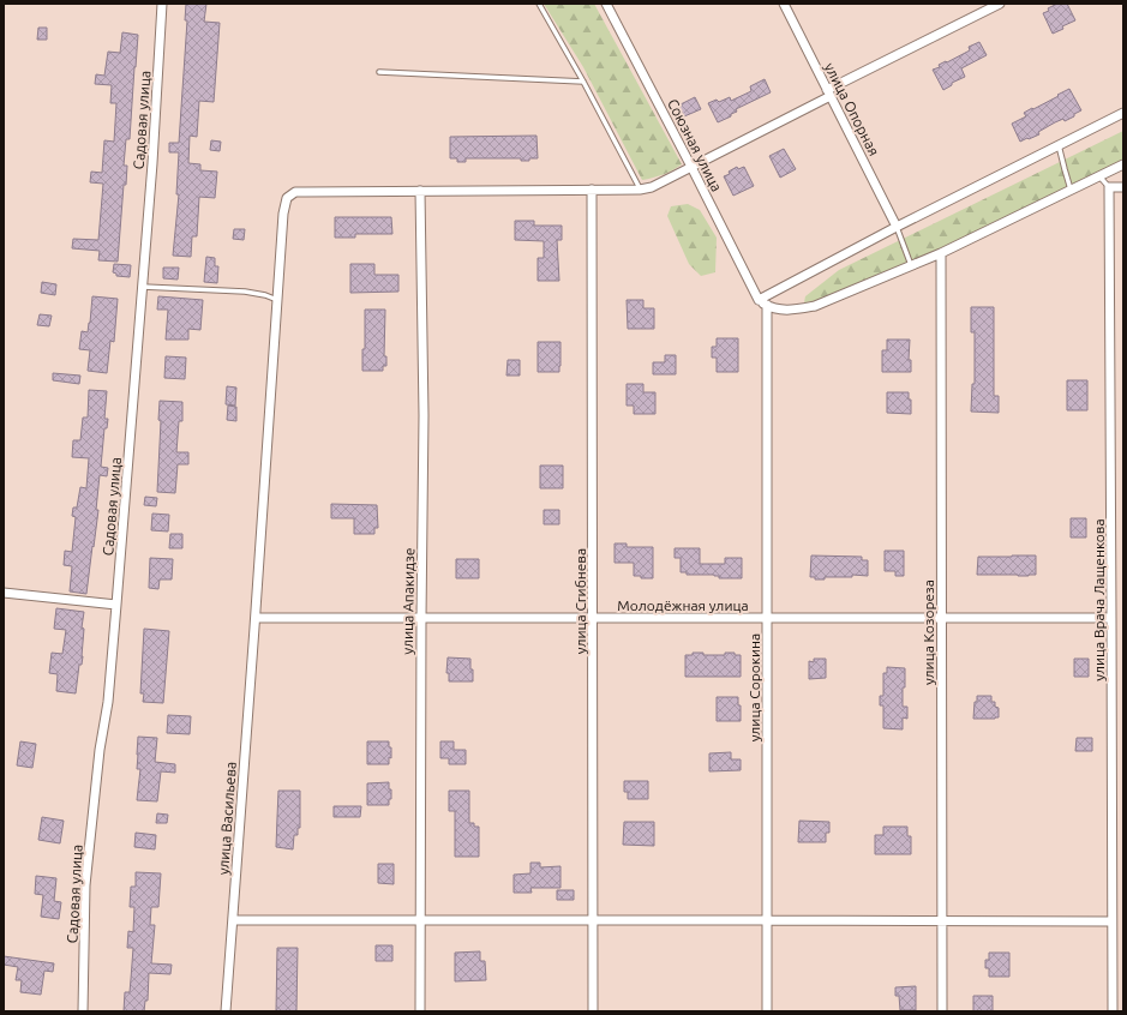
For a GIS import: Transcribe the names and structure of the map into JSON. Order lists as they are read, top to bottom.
{
  "streets": {
    "street": [
      "улица Опорная",
      "Садовая улица",
      "Союзная улица",
      "улица Врача Лащенкова",
      "улица Апакидзе",
      "улица Сгибнева",
      "Молодёжная улица",
      "улица Козореза",
      "улица Сорокина",
      "улица Васильева"
    ]
  },
  "crossings": [
    ["улица Врача Лащенкова", "Молодёжная улица"],
    ["улица Апакидзе", "Молодёжная улица"],
    ["улица Апакидзе", "улица Васильева"],
    ["улица Сгибнева", "Молодёжная улица"],
    ["улица Сгибнева", "улица Васильева"],
    ["Молодёжная улица", "улица Козореза"],
    ["Молодёжная улица", "улица Сорокина"],
    ["Молодёжная улица", "улица Васильева"]
  ]
}
